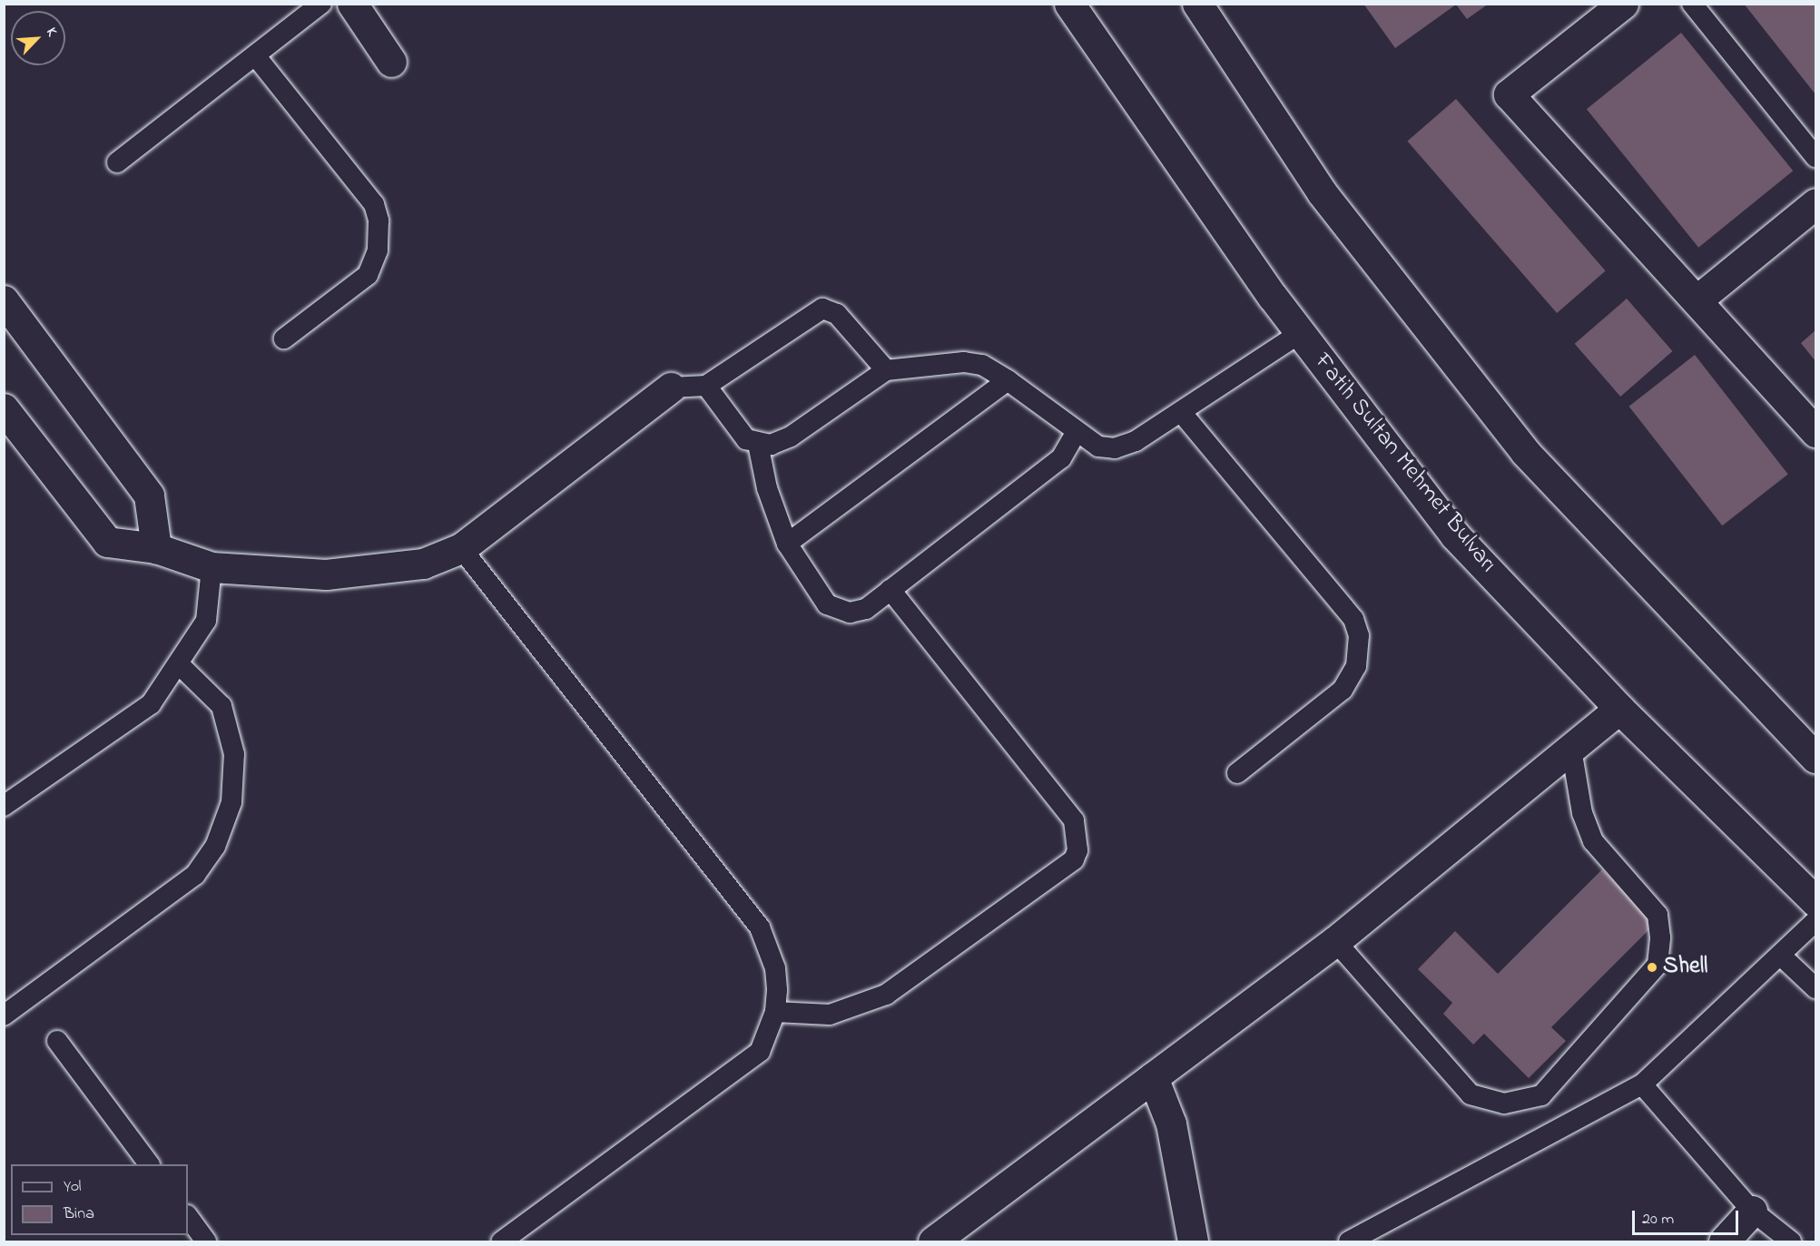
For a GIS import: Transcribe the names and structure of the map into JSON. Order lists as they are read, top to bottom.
{
  "streets": {
    "main road": ["Fatih Sultan Mehmet Bulvarı"]
  },
  "places": ["Shell"],
  "legend": ["Yol", "Bina"],
  "scale_bar": "20 m",
  "north": "top right"
}
